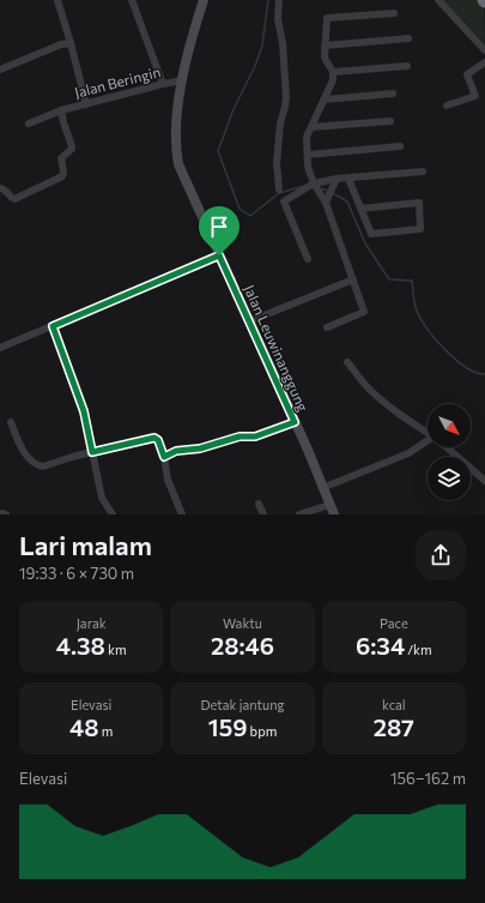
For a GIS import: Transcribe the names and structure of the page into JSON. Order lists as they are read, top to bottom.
{
  "streets": {
    "main road": ["Jalan Leuwinanggung"],
    "street": ["Jalan Beringin"]
  },
  "crossings": [
    ["Jalan Beringin", "Jalan Leuwinanggung"]
  ],
  "north": "bottom right",
  "page": {
    "heading": ["Lari malam", "19:33 · 6 × 730 m"],
    "stats": [
      ["Jarak", "4.38 km"],
      ["Waktu", "28:46"],
      ["Pace", "6:34 /km"],
      ["Elevasi", "48 m"],
      ["Detak jantung", "159 bpm"],
      ["kcal", "287"]
    ],
    "chart": ["Elevasi", "156–162 m"]
  }
}
